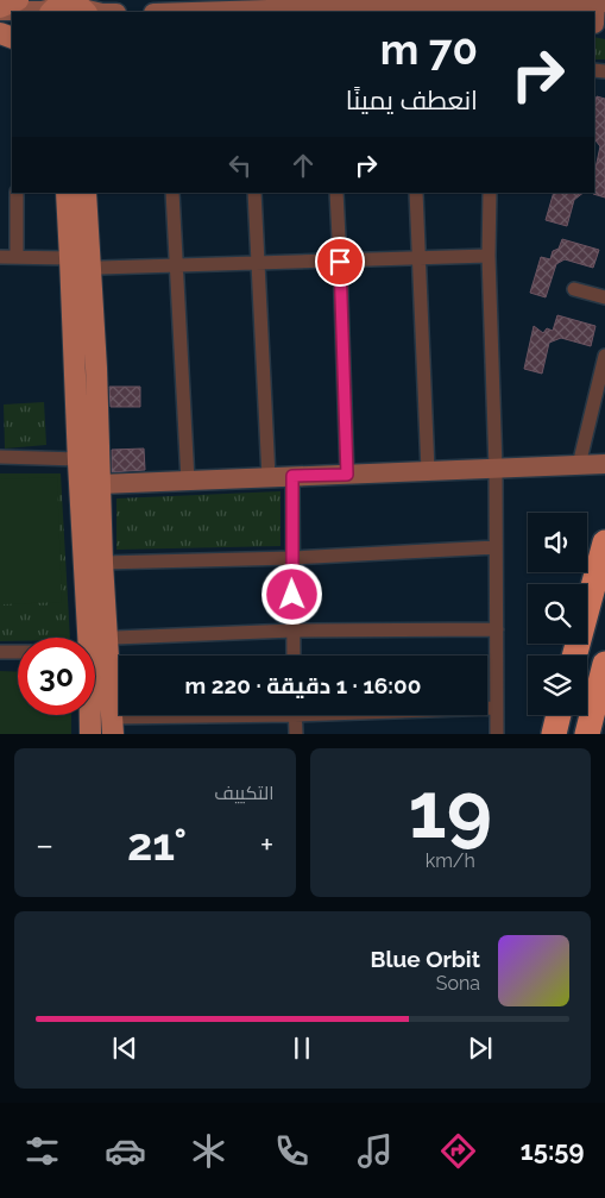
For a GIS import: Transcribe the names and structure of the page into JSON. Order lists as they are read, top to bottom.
{
  "page": {
    "turn": ["70 m", "انعطف يمينًا"],
    "limit": "30",
    "trip": "16:00 · 1 دقيقة · 220 m",
    "tile": [
      ["19", "km/h"],
      "التكييف"
    ],
    "heat": ["−", "21°", "+"],
    "song": ["Blue Orbit", "Sona"],
    "tabs": "15:59"
  }
}
